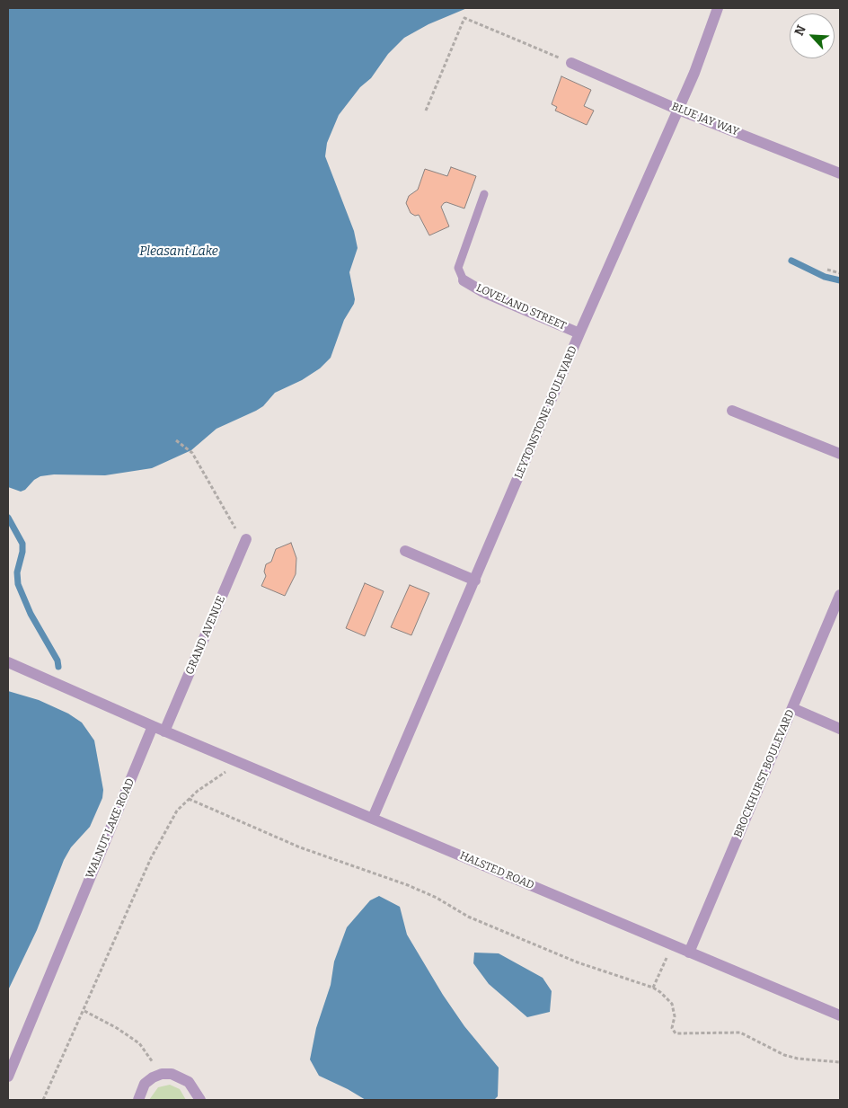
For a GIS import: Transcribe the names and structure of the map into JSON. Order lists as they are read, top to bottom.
{
  "streets": {
    "street": [
      "BLUE JAY WAY",
      "LOVELAND STREET",
      "LEYTONSTONE BOULEVARD",
      "GRAND AVENUE",
      "BROCKHURST BOULEVARD",
      "WALNUT LAKE ROAD",
      "HALSTED ROAD"
    ]
  },
  "crossings": [
    ["BLUE JAY WAY", "LEYTONSTONE BOULEVARD"],
    ["LOVELAND STREET", "LEYTONSTONE BOULEVARD"],
    ["LEYTONSTONE BOULEVARD", "HALSTED ROAD"],
    ["GRAND AVENUE", "HALSTED ROAD"],
    ["BROCKHURST BOULEVARD", "HALSTED ROAD"],
    ["WALNUT LAKE ROAD", "HALSTED ROAD"]
  ],
  "water": ["Pleasant Lake"],
  "north": "top left"
}
